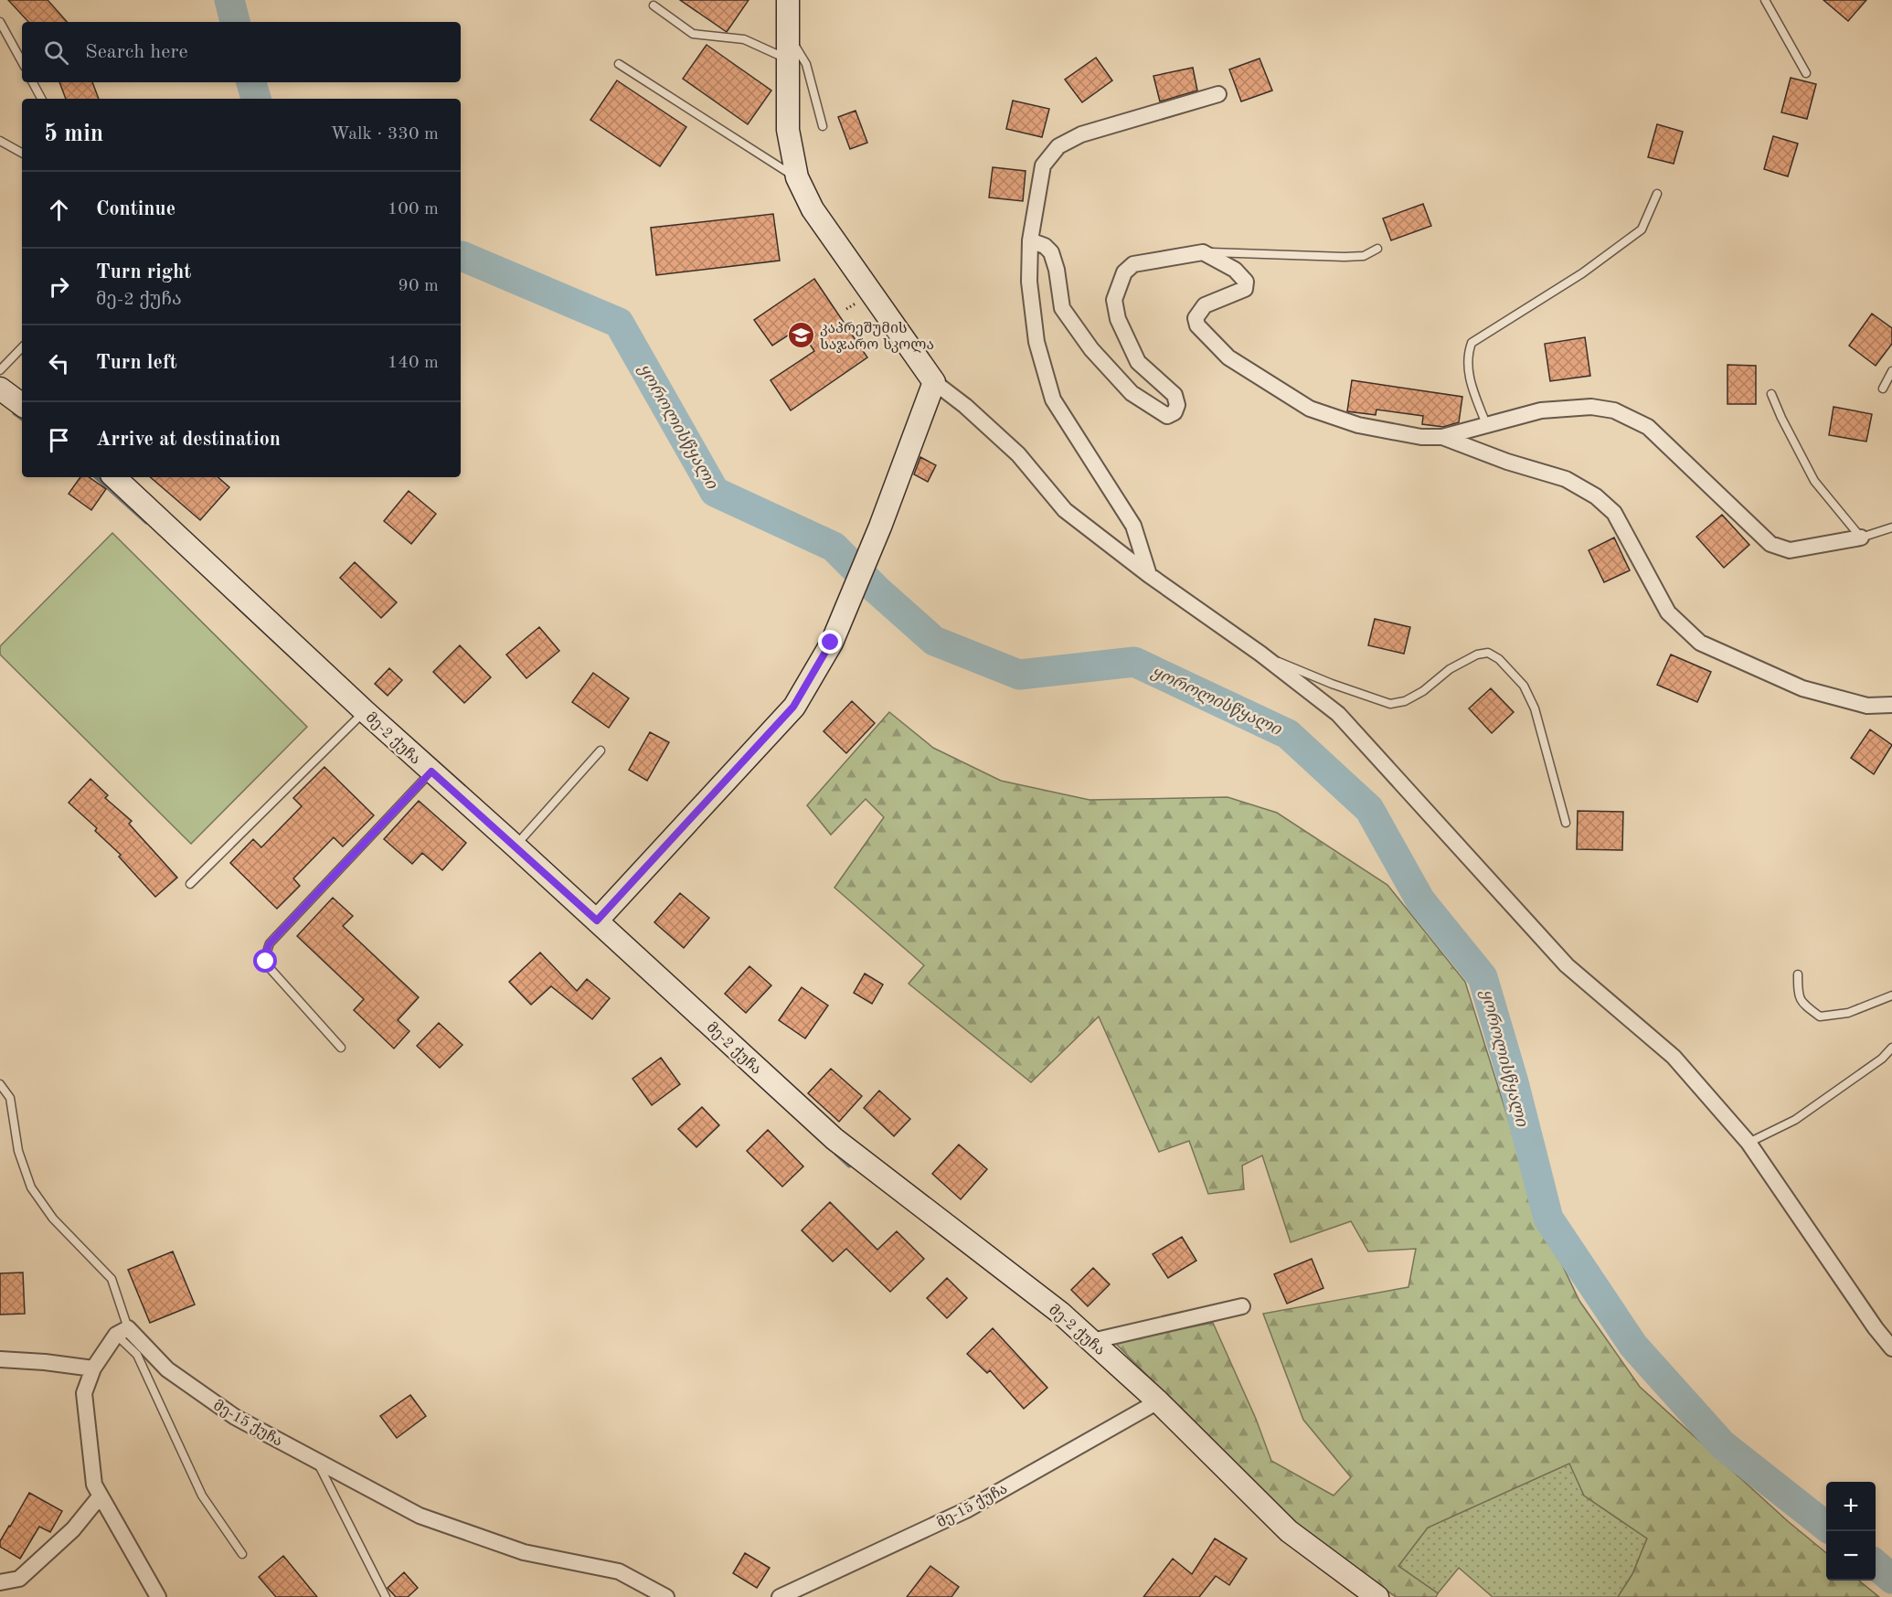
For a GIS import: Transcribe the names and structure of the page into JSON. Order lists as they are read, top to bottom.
{
  "streets": {
    "street": ["მე-2 ქუჩა", "მე-15 ქუჩა"]
  },
  "crossings": [
    ["მე-2 ქუჩა", "მე-15 ქუჩა"]
  ],
  "water": ["ყოროლისწყალი"],
  "places": {
    "school or university": ["კაპრეშუმის საჯარო სკოლა"]
  },
  "page": {
    "search": "Search here",
    "heading": ["5 min", "Walk · 330 m"],
    "list": [
      ["Continue", "100 m"],
      ["Turn right", "მე-2 ქუჩა", "90 m"],
      ["Turn left", "140 m"],
      "Arrive at destination"
    ],
    "map_buttons": ["+", "−"]
  }
}
